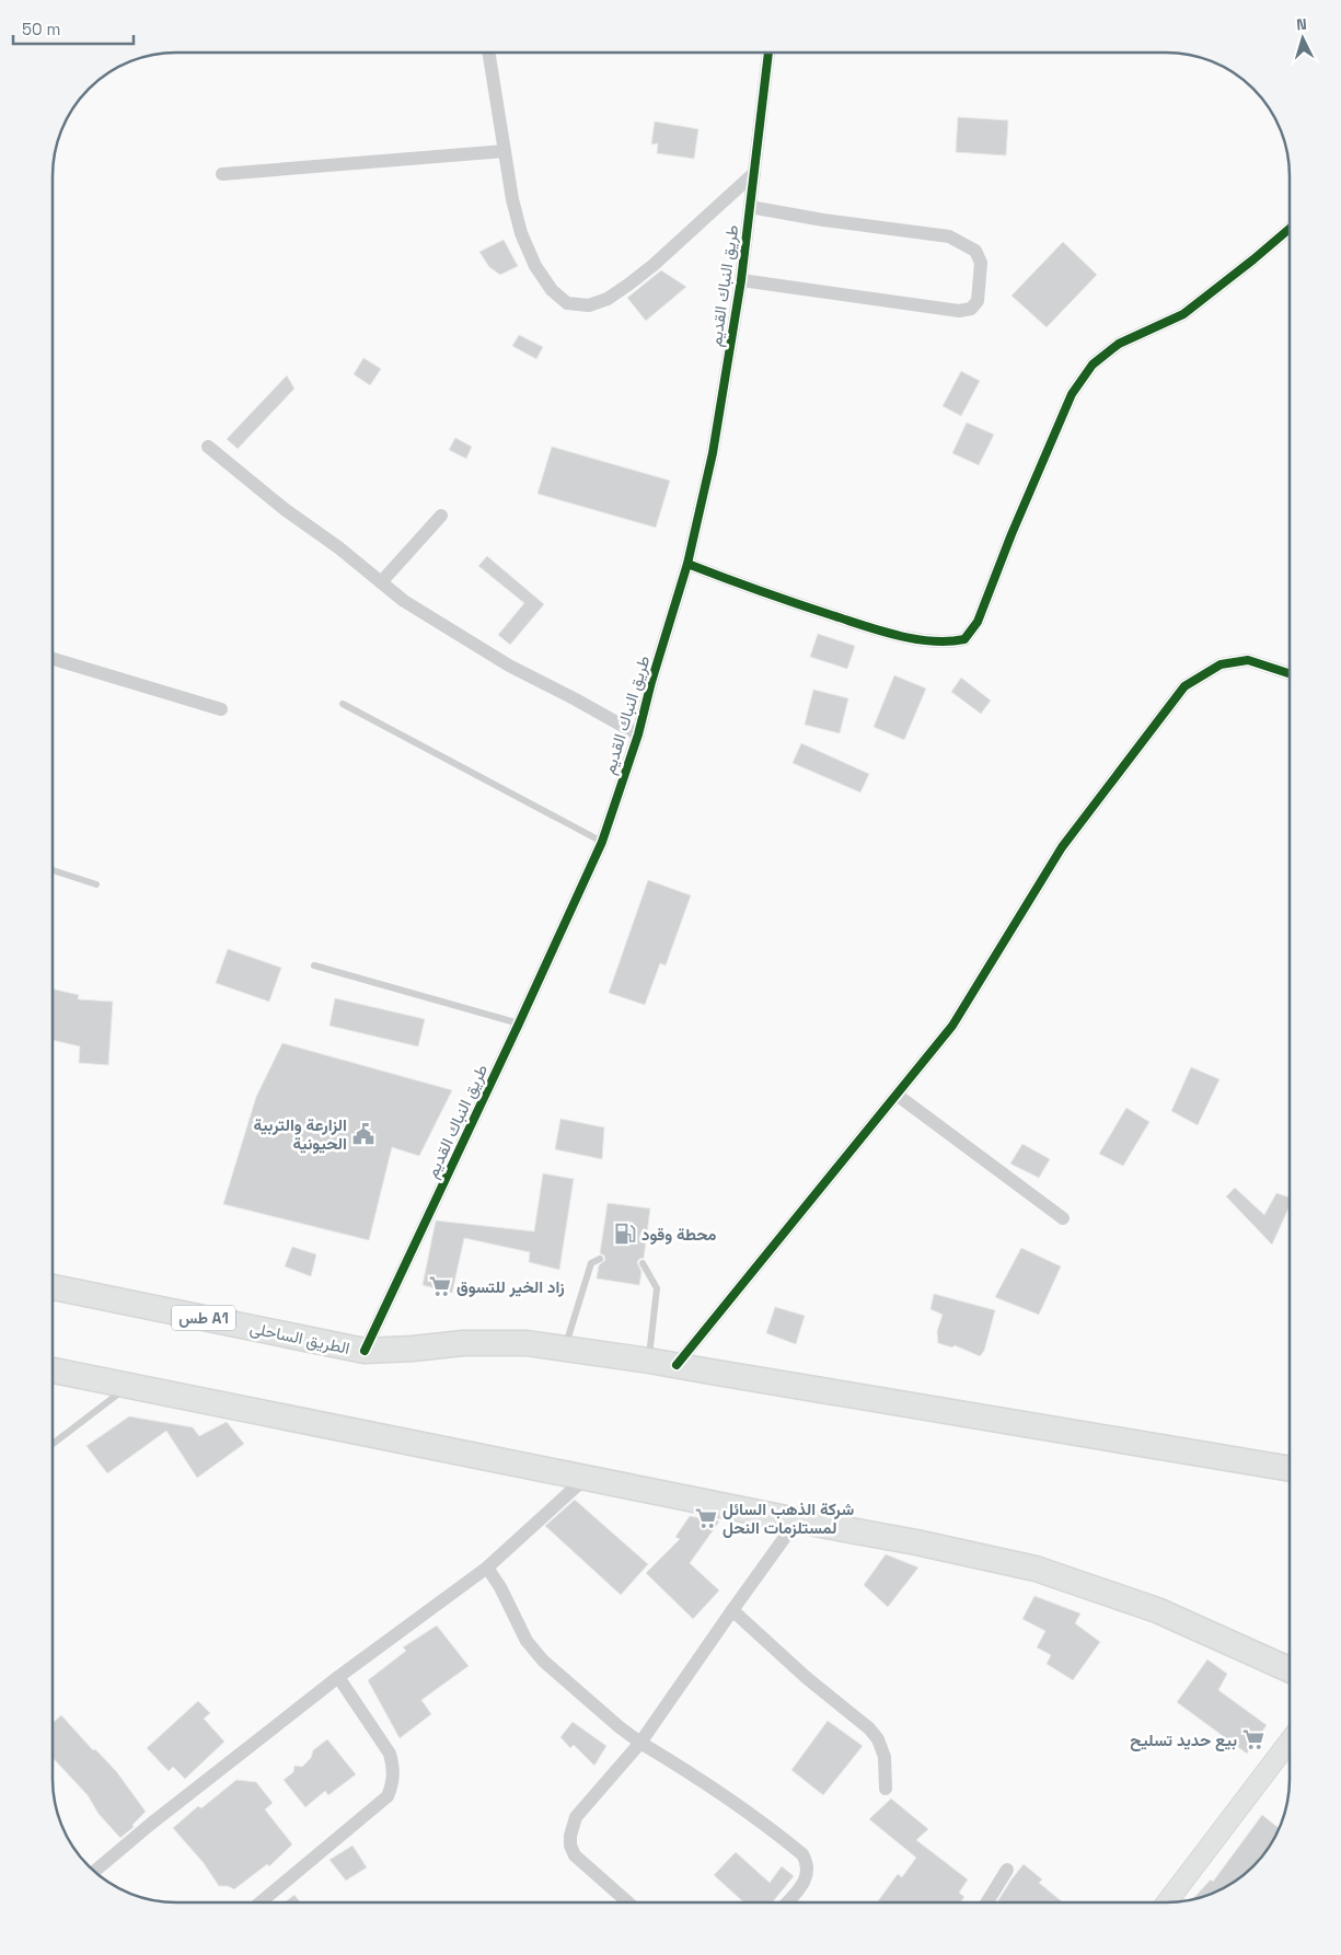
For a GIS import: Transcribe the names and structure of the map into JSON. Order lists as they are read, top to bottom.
{
  "streets": {
    "highway": ["طس A1", "الطريق الساحلى"],
    "street": ["طريق النباك القديم"]
  },
  "crossings": [
    ["طريق النباك القديم", "الطريق الساحلى"]
  ],
  "places": {
    "public building": ["الزارعة والتربية الحيونية"],
    "fuel station": ["محطة وقود"],
    "supermarket": ["زاد الخير للتسوق", "شركة الذهب السائل لمستلزمات النحل", "بيع حديد تسليح"]
  },
  "scale_bar": "50 m",
  "north": "top"
}
